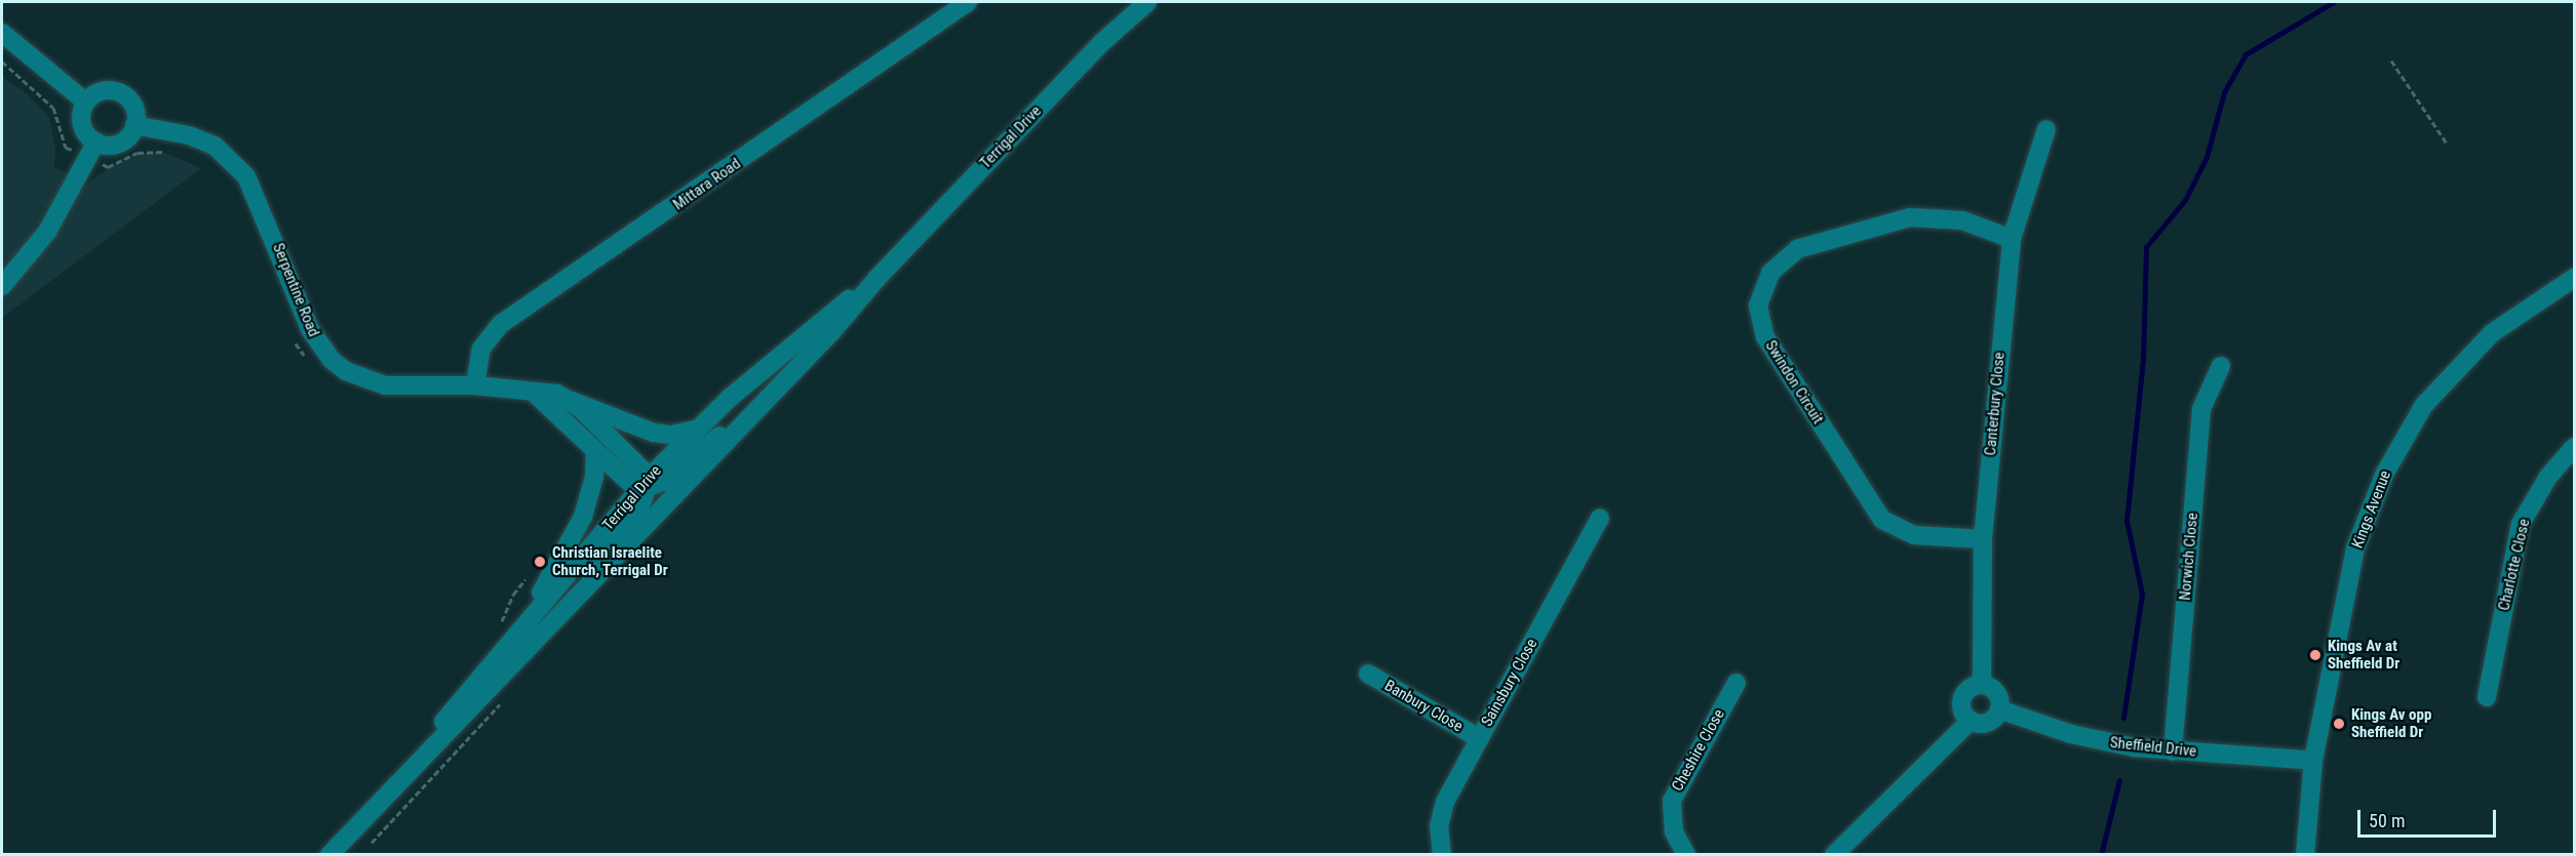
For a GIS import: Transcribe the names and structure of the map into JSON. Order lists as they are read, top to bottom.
{
  "streets": {
    "street": [
      "Terrigal Drive",
      "Mittara Road",
      "Serpentine Road",
      "Swindon Circuit",
      "Canterbury Close",
      "Kings Avenue",
      "Norwich Close",
      "Charlotte Close",
      "Sainsbury Close",
      "Banbury Close",
      "Sheffield Drive",
      "Cheshire Close"
    ]
  },
  "crossings": [
    ["Terrigal Drive", "Serpentine Road"],
    ["Mittara Road", "Serpentine Road"],
    ["Swindon Circuit", "Canterbury Close"],
    ["Canterbury Close", "Sheffield Drive"],
    ["Kings Avenue", "Sheffield Drive"],
    ["Norwich Close", "Sheffield Drive"],
    ["Sainsbury Close", "Banbury Close"]
  ],
  "places": ["Christian Israelite Church, Terrigal Dr", "Kings Av at Sheffield Dr", "Kings Av opp Sheffield Dr"],
  "scale_bar": "50 m"
}
